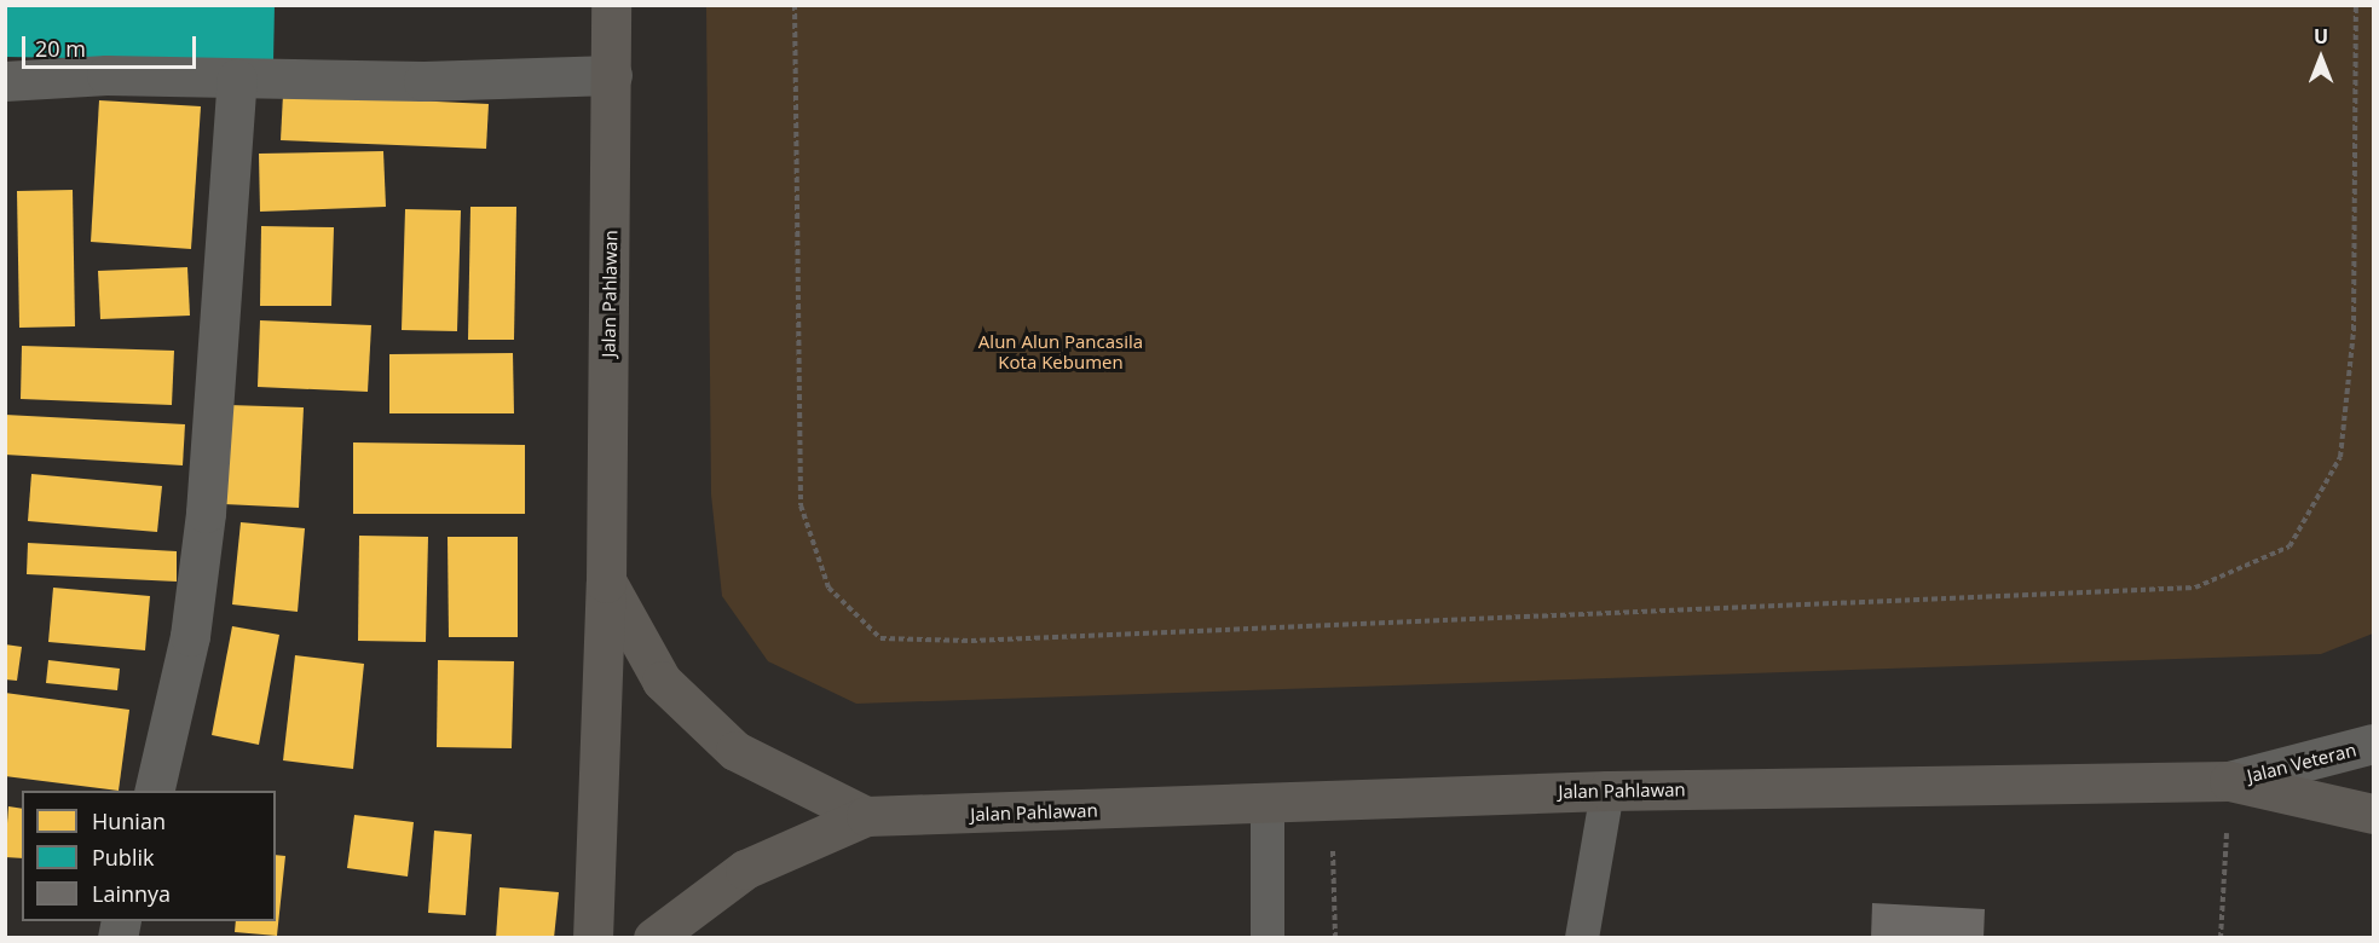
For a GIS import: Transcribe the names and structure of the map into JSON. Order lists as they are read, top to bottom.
{
  "streets": {
    "main road": ["Jalan Pahlawan"],
    "street": ["Jalan Veteran"]
  },
  "crossings": [
    ["Jalan Pahlawan", "Jalan Veteran"]
  ],
  "parks": ["Alun Alun Pancasila Kota Kebumen"],
  "legend": ["Hunian", "Publik", "Lainnya"],
  "scale_bar": "20 m",
  "north": "top"
}
